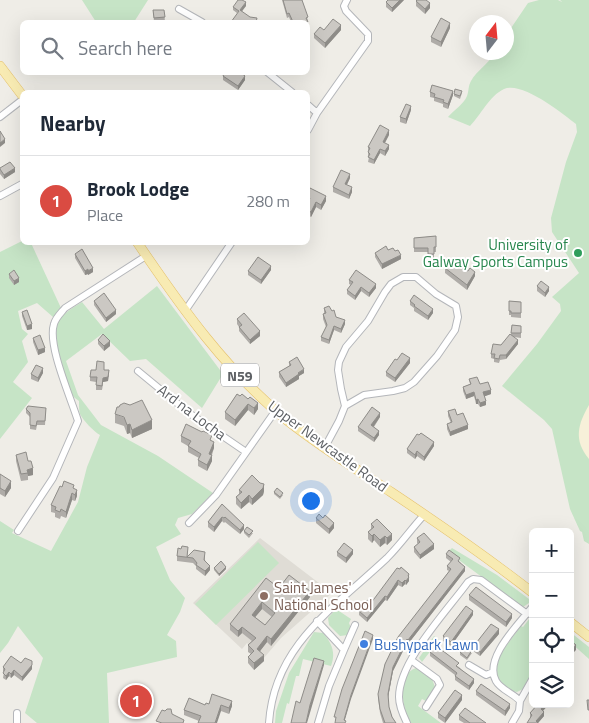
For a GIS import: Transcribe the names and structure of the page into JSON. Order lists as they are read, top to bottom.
{
  "streets": {
    "main road": ["N59", "Upper Newcastle Road"],
    "street": ["Ard na Locha"]
  },
  "places": ["University of Galway Sports Campus", "Saint James' National School", "Bushypark Lawn"],
  "north": "top",
  "page": {
    "search": "Search here",
    "heading": "Nearby",
    "list": [
      {
        "mark": "1",
        "name": "Brook Lodge",
        "note": "Place",
        "value": "280 m"
      }
    ],
    "map_buttons": ["+", "−"],
    "pins": "1"
  }
}
